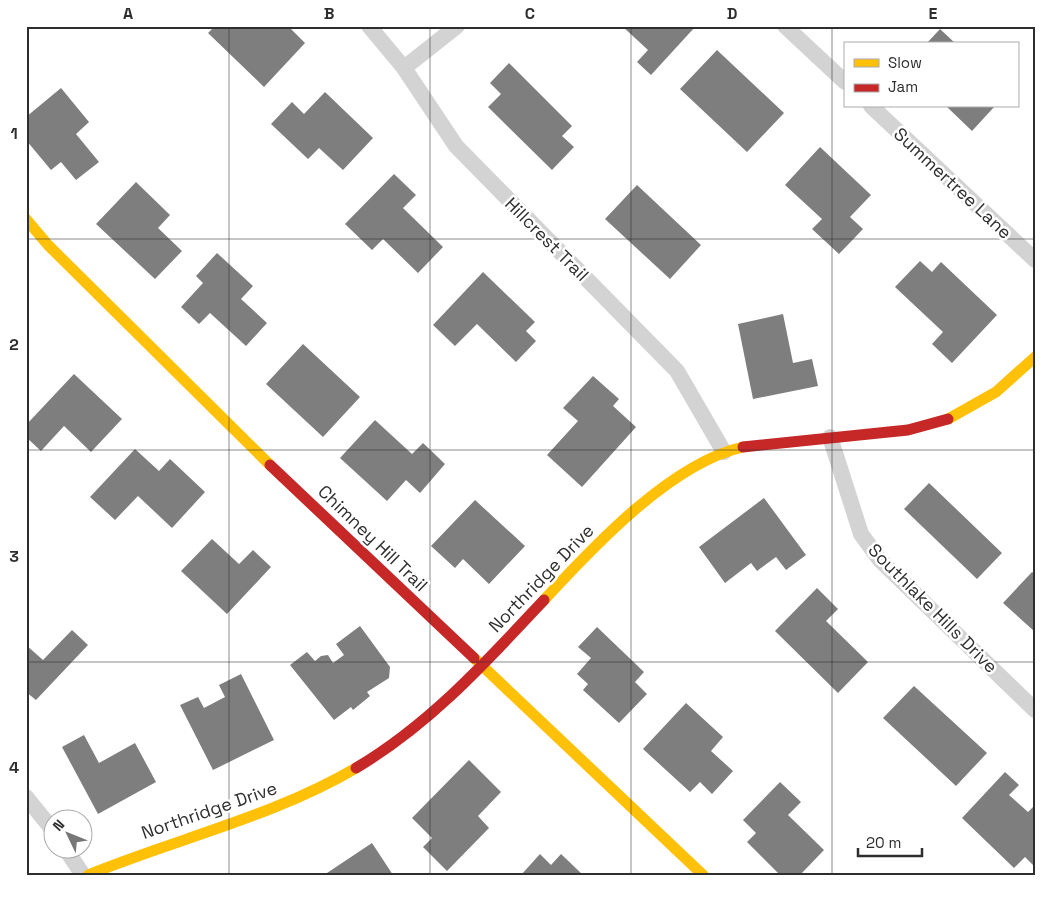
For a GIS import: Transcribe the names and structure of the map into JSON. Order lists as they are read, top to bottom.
{
  "streets": {
    "street": [
      "Summertree Lane",
      "Hillcrest Trail",
      "Chimney Hill Trail",
      "Northridge Drive",
      "Southlake Hills Drive"
    ]
  },
  "crossings": [
    ["Hillcrest Trail", "Northridge Drive"],
    ["Chimney Hill Trail", "Northridge Drive"],
    ["Northridge Drive", "Southlake Hills Drive"]
  ],
  "legend": ["Slow", "Jam"],
  "scale_bar": "20 m",
  "north": "top left",
  "grid": {
    "columns": [
      "A",
      "B",
      "C",
      "D",
      "E"
    ],
    "rows": [
      "1",
      "2",
      "3",
      "4"
    ]
  }
}
